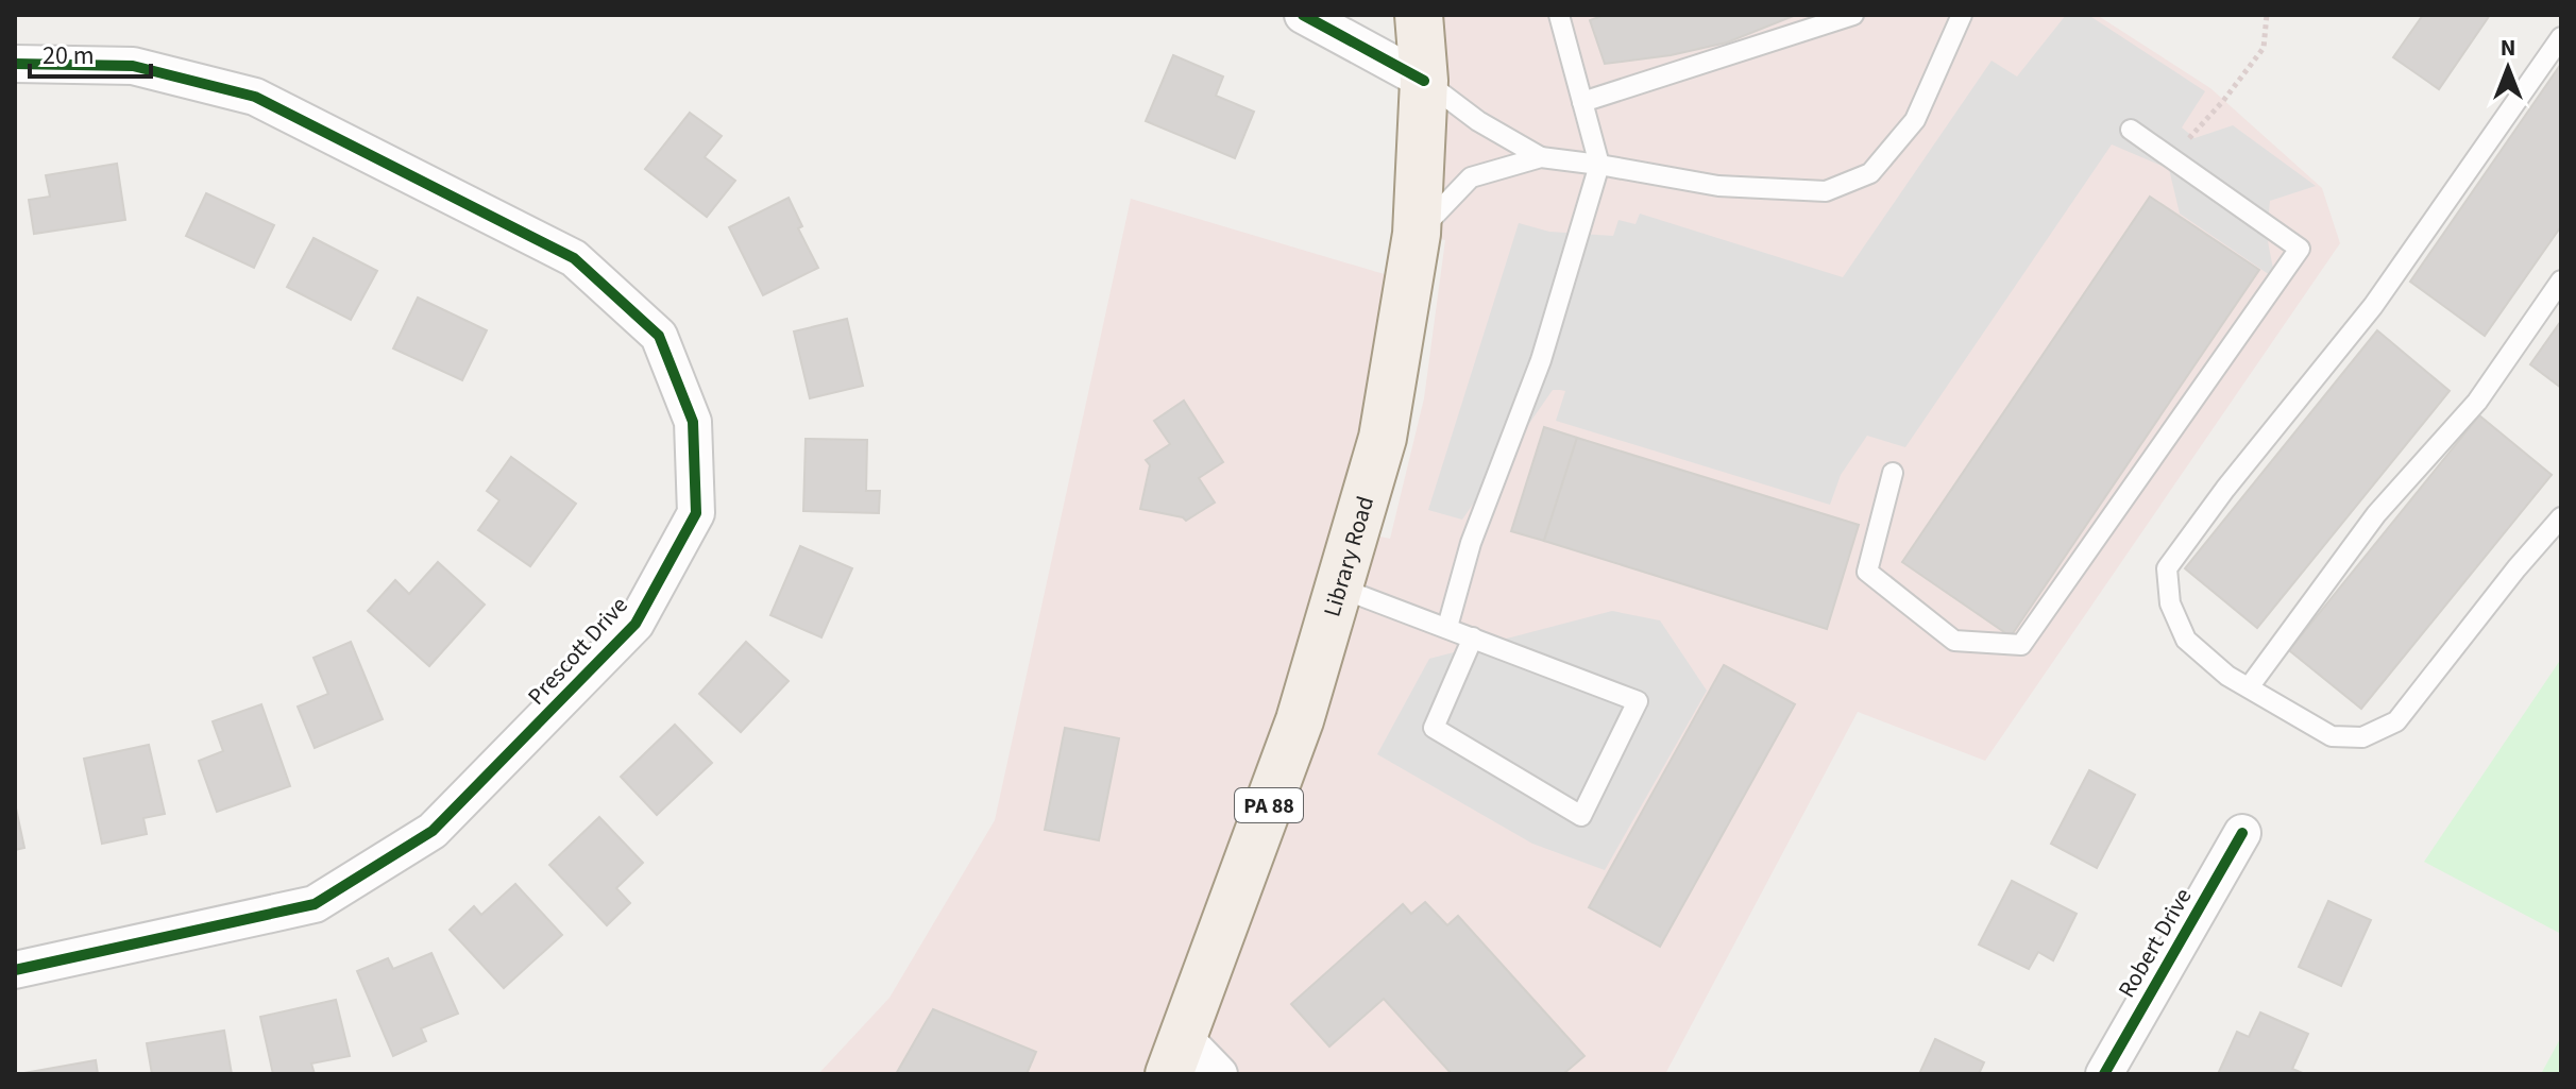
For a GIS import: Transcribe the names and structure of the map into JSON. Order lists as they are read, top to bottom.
{
  "streets": {
    "main road": ["Library Road", "PA 88"],
    "street": ["Prescott Drive", "Robert Drive"]
  },
  "scale_bar": "20 m",
  "north": "top"
}
